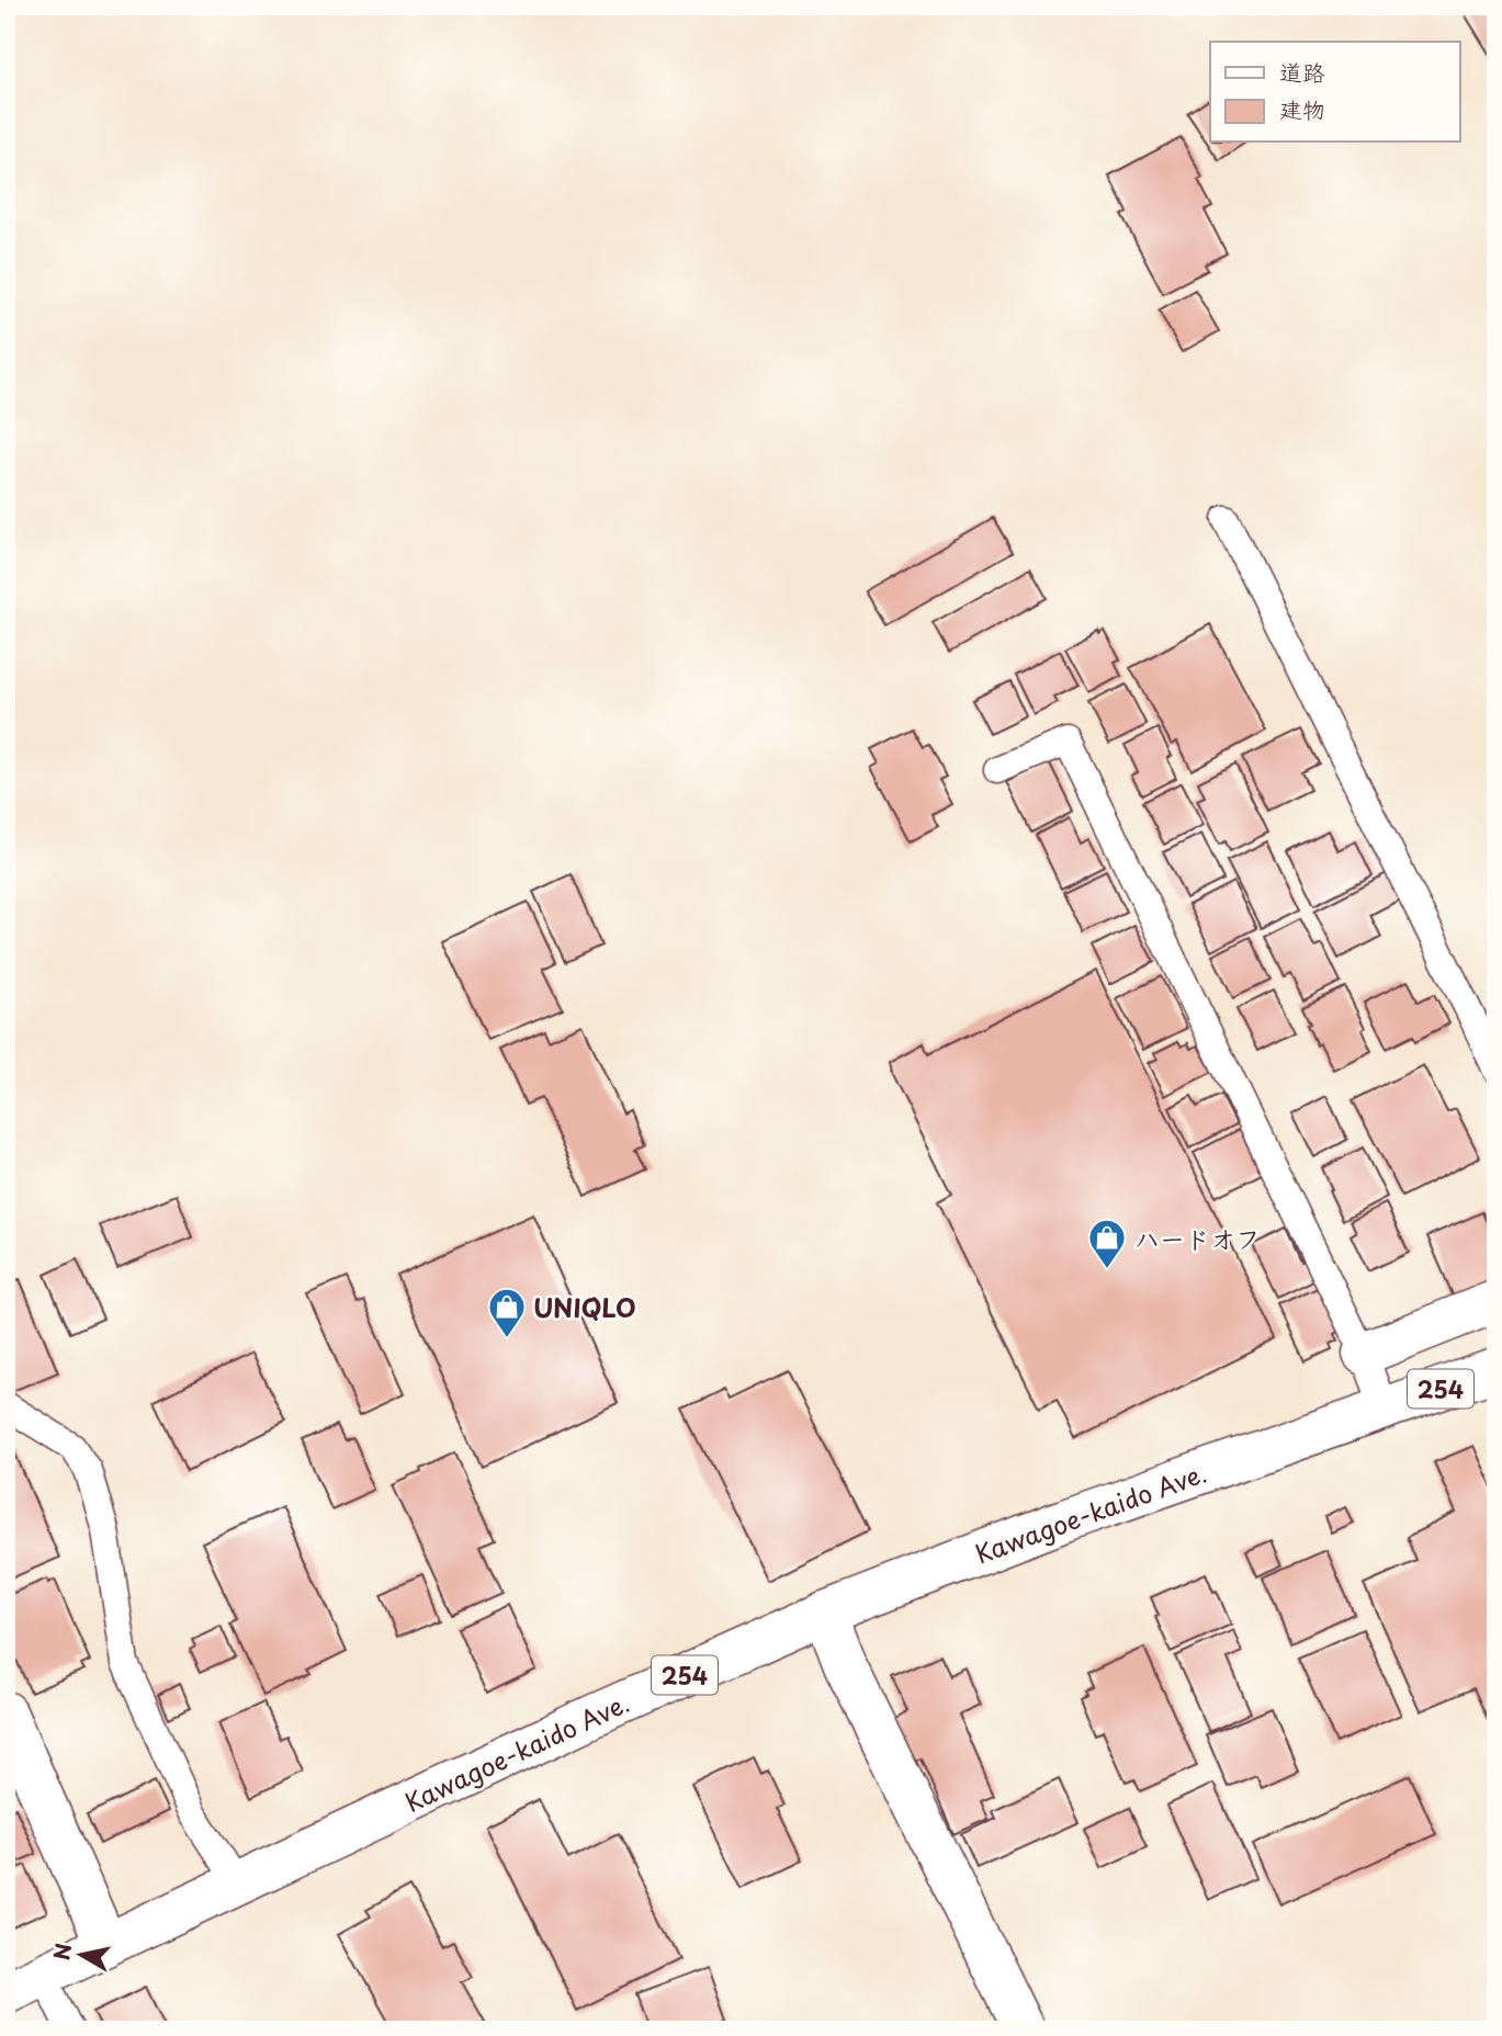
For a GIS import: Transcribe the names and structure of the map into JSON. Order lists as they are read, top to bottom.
{
  "streets": {
    "main road": ["254", "Kawagoe-kaido Ave."]
  },
  "places": {
    "shop": ["ハードオフ", "UNIQLO"]
  },
  "legend": ["道路", "建物"],
  "north": "left"
}
